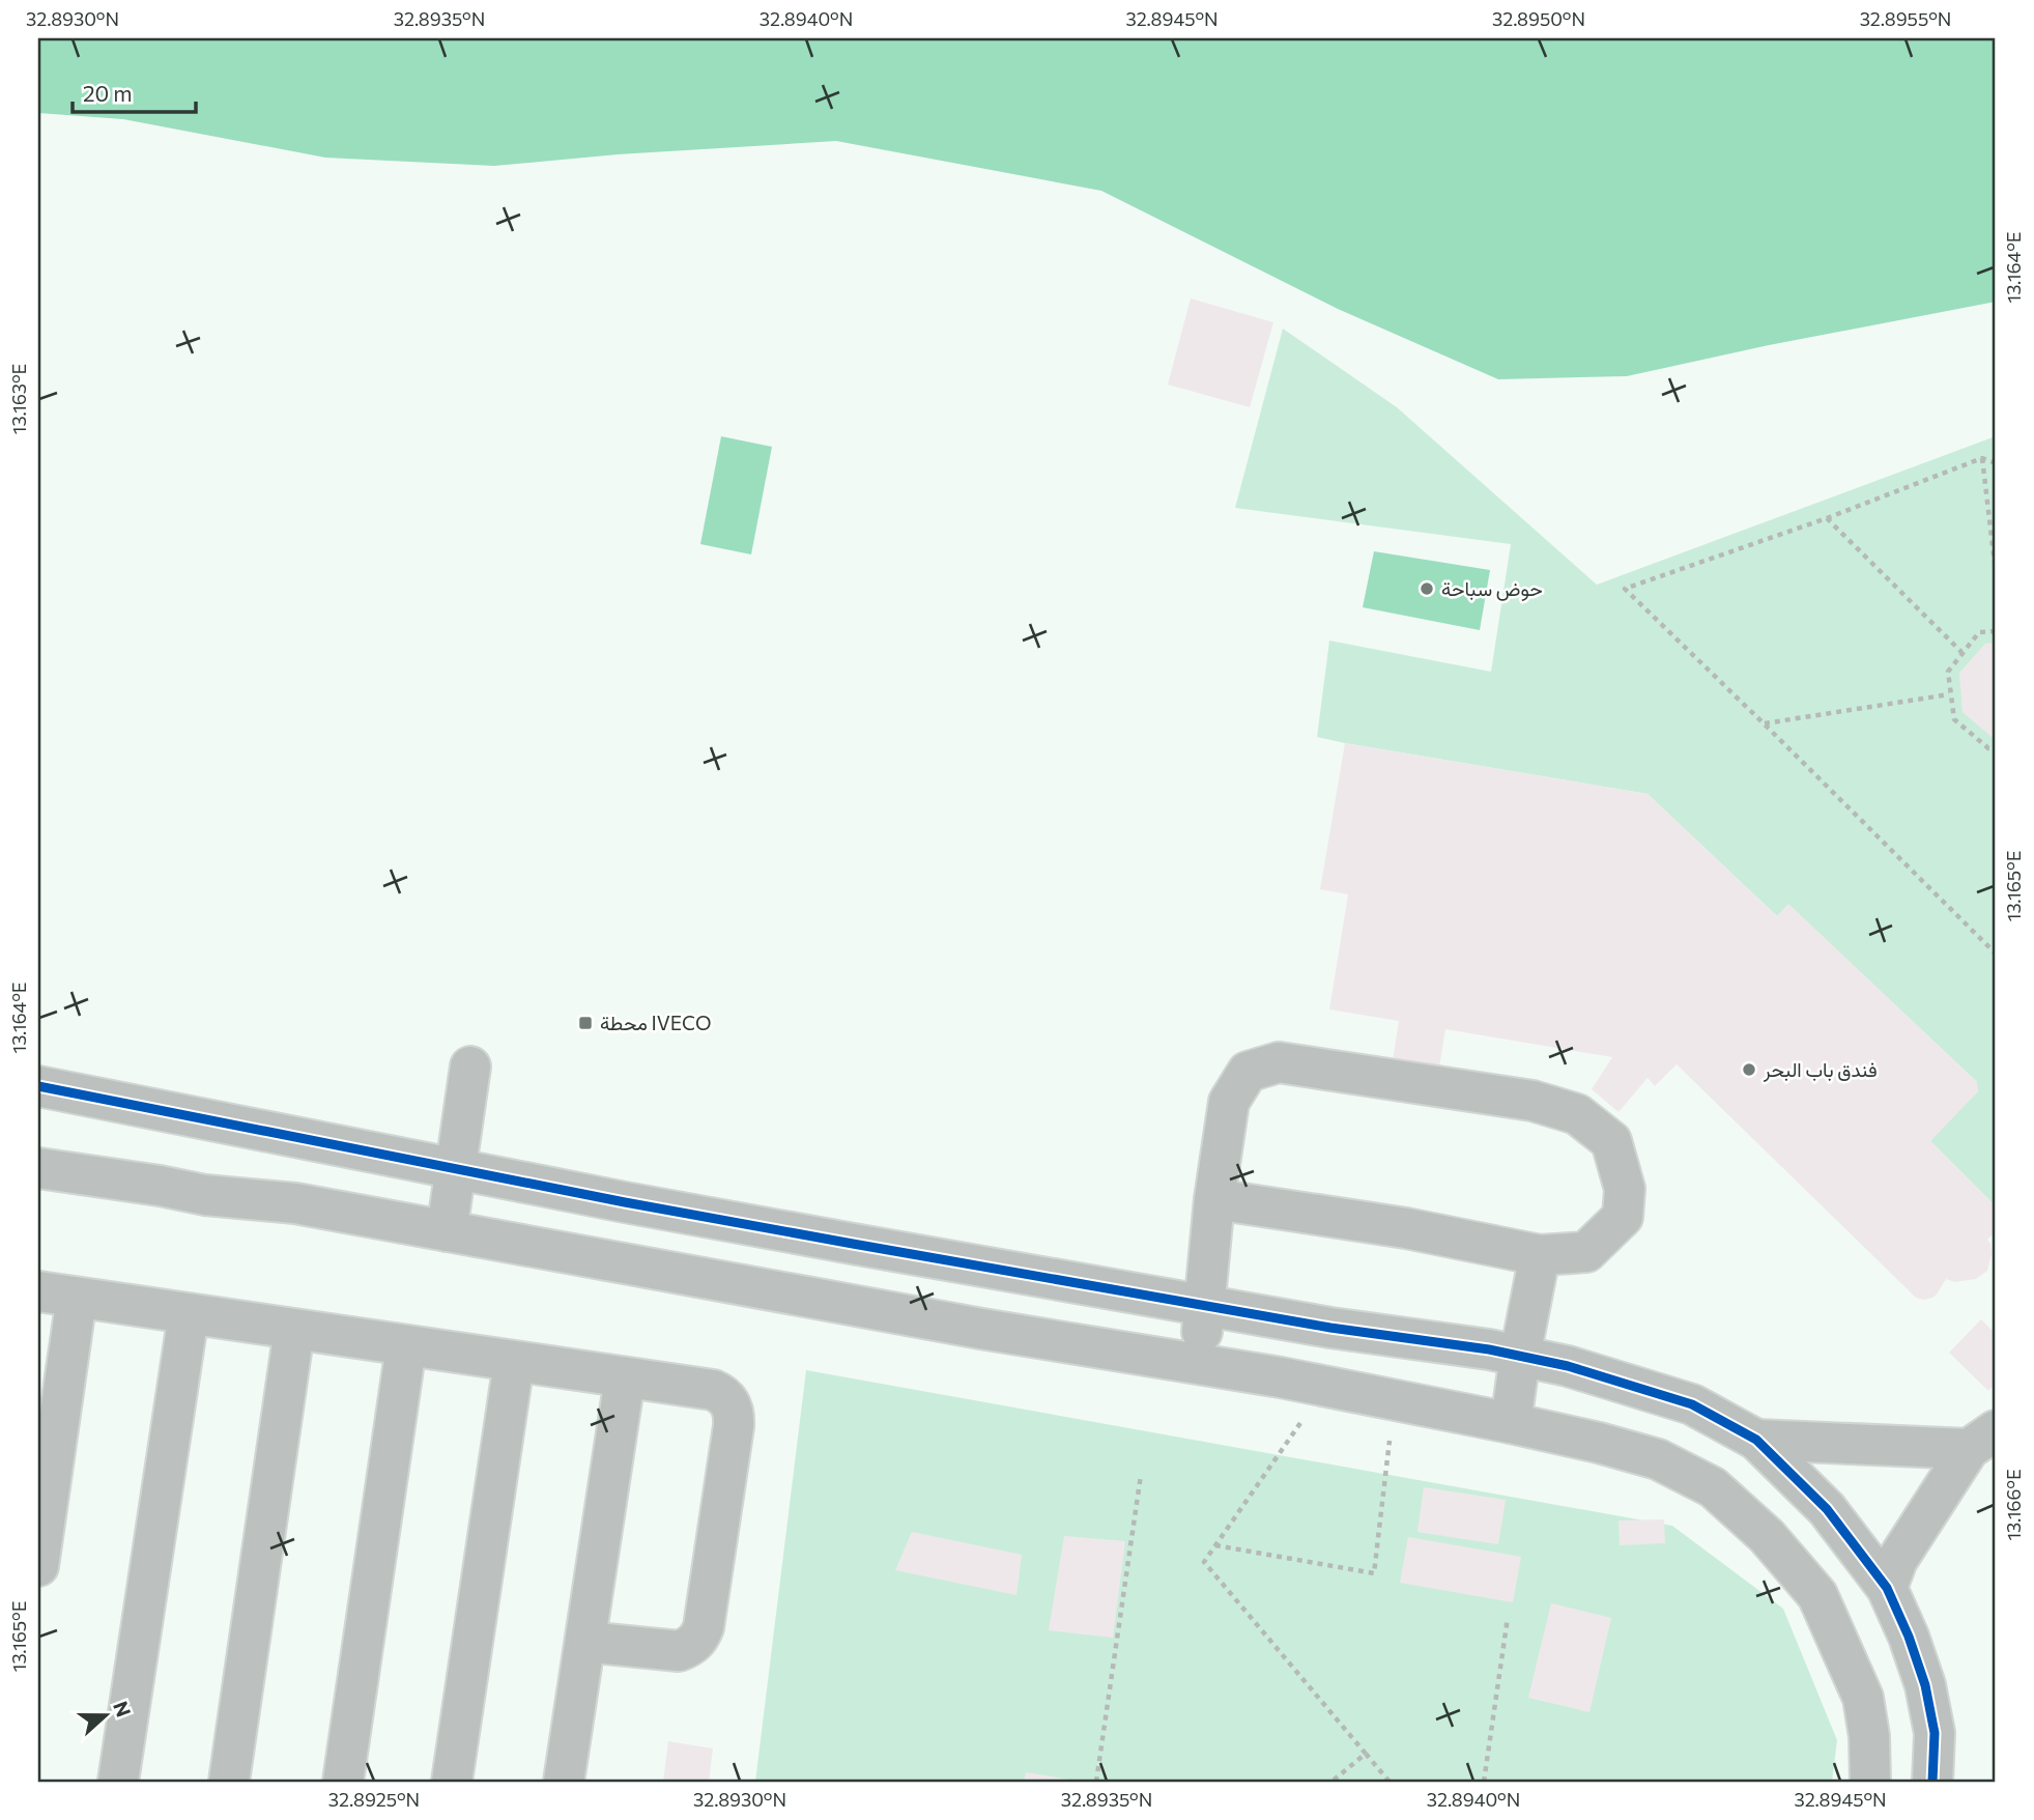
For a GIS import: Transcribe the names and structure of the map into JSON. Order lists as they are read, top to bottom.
{
  "places": {
    "other": ["حوض سباحة", "فندق باب البحر"],
    "transit": ["محطة IVECO"]
  },
  "scale_bar": "20 m",
  "north": "right",
  "coordinates": [
    "32.8930°N",
    "32.8935°N",
    "32.8940°N",
    "32.8945°N",
    "32.8950°N",
    "32.8955°N",
    "13.164°E",
    "13.163°E",
    "13.165°E",
    "13.166°E",
    "32.8925°N"
  ]
}
